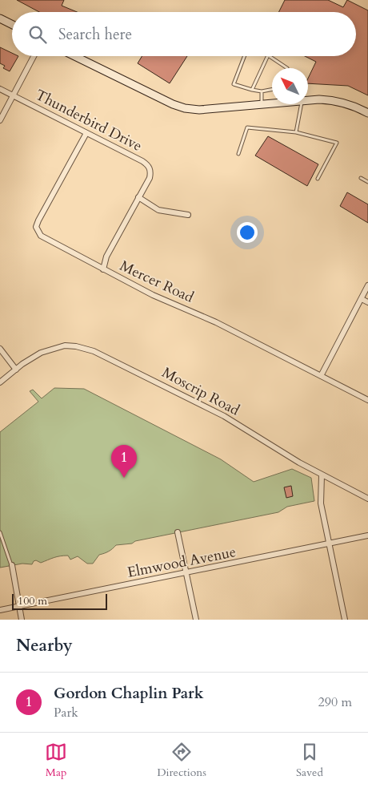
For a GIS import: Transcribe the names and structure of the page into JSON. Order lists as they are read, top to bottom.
{
  "streets": {
    "street": [
      "Thunderbird Drive",
      "Mercer Road",
      "Moscrip Road",
      "Elmwood Avenue"
    ]
  },
  "crossings": [
    ["Thunderbird Drive", "Mercer Road"]
  ],
  "scale_bar": "100 m",
  "north": "top left",
  "page": {
    "search": "Search here",
    "pins": "1",
    "scale": "100 m",
    "heading": "Nearby",
    "list": [
      {
        "mark": "1",
        "name": "Gordon Chaplin Park",
        "note": "Park",
        "value": "290 m"
      }
    ],
    "nav": ["Map", "Directions", "Saved"]
  }
}
